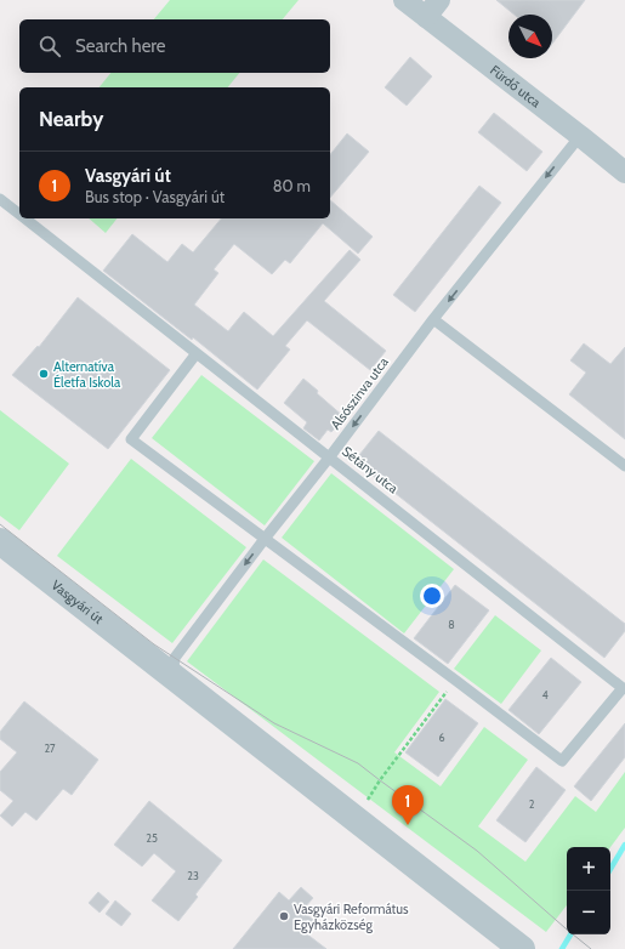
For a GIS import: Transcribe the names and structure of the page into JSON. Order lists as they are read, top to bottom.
{
  "streets": {
    "street": ["Fürdő utca", "Vasgyári út"],
    "lane": ["Alsószinva utca", "Sétány utca"]
  },
  "crossings": [
    ["Fürdő utca", "Alsószinva utca"],
    ["Alsószinva utca", "Sétány utca"],
    ["Alsószinva utca", "Vasgyári út"]
  ],
  "one_way": ["Alsószinva utca"],
  "places": ["Alternatíva Életfa Iskola", "Vasgyári Református Egyházközség"],
  "house_numbers": [
    "8",
    "4",
    "6",
    "27",
    "2",
    "25",
    "23"
  ],
  "north": "bottom right",
  "page": {
    "search": "Search here",
    "heading": "Nearby",
    "list": [
      {
        "mark": "1",
        "name": "Vasgyári út",
        "note": "Bus stop · Vasgyári út",
        "value": "80 m"
      }
    ],
    "pins": "1",
    "map_buttons": ["+", "−"]
  }
}
